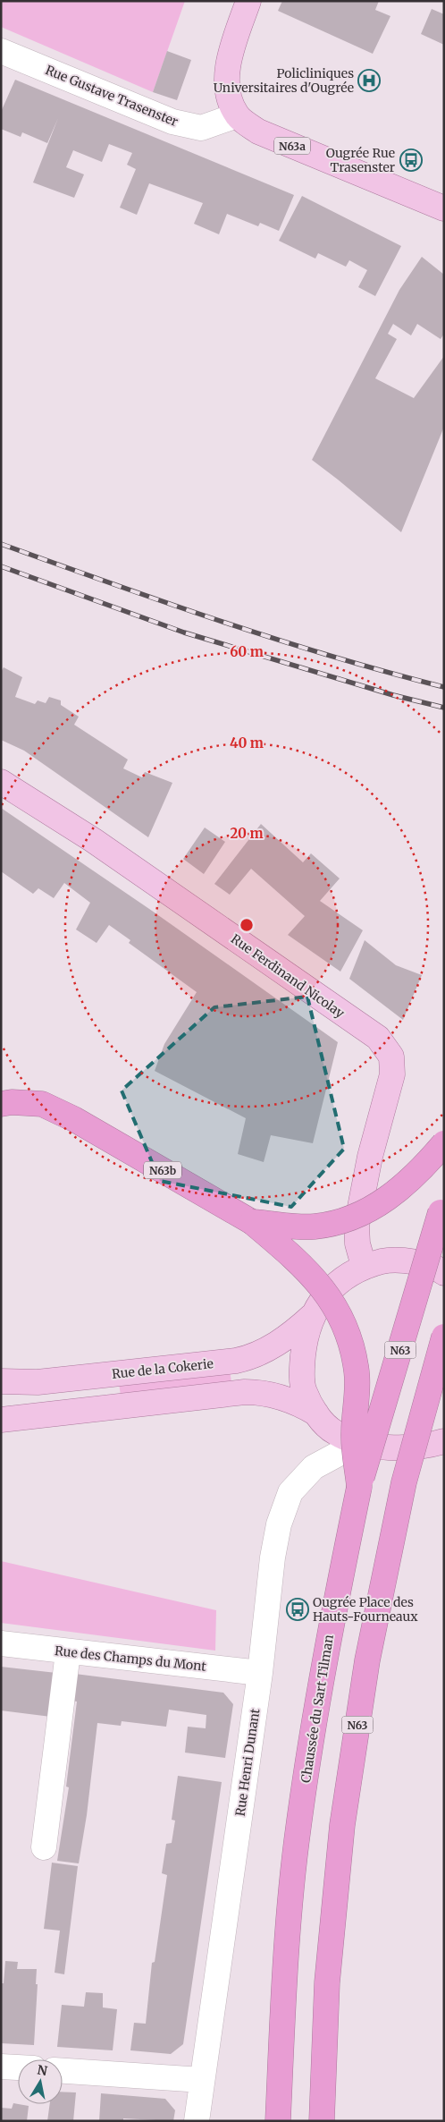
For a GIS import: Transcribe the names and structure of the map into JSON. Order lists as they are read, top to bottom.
{
  "streets": {
    "highway": ["N63b", "N63", "Chaussée du Sart Tilman"],
    "main road": ["N63a", "Rue Ferdinand Nicolay", "Rue de la Cokerie"],
    "street": ["Rue Gustave Trasenster", "Rue des Champs du Mont", "Rue Henri Dunant"]
  },
  "crossings": [
    ["Rue Gustave Trasenster", "N63a"],
    ["Rue des Champs du Mont", "Rue Henri Dunant"]
  ],
  "places": {
    "hospital": ["Policliniques Universitaires d'Ougrée"],
    "bus stop": ["Ougrée Rue Trasenster", "Ougrée Place des Hauts-Fourneaux"]
  },
  "north": "top",
  "rings": ["60 m", "40 m", "20 m"]
}
